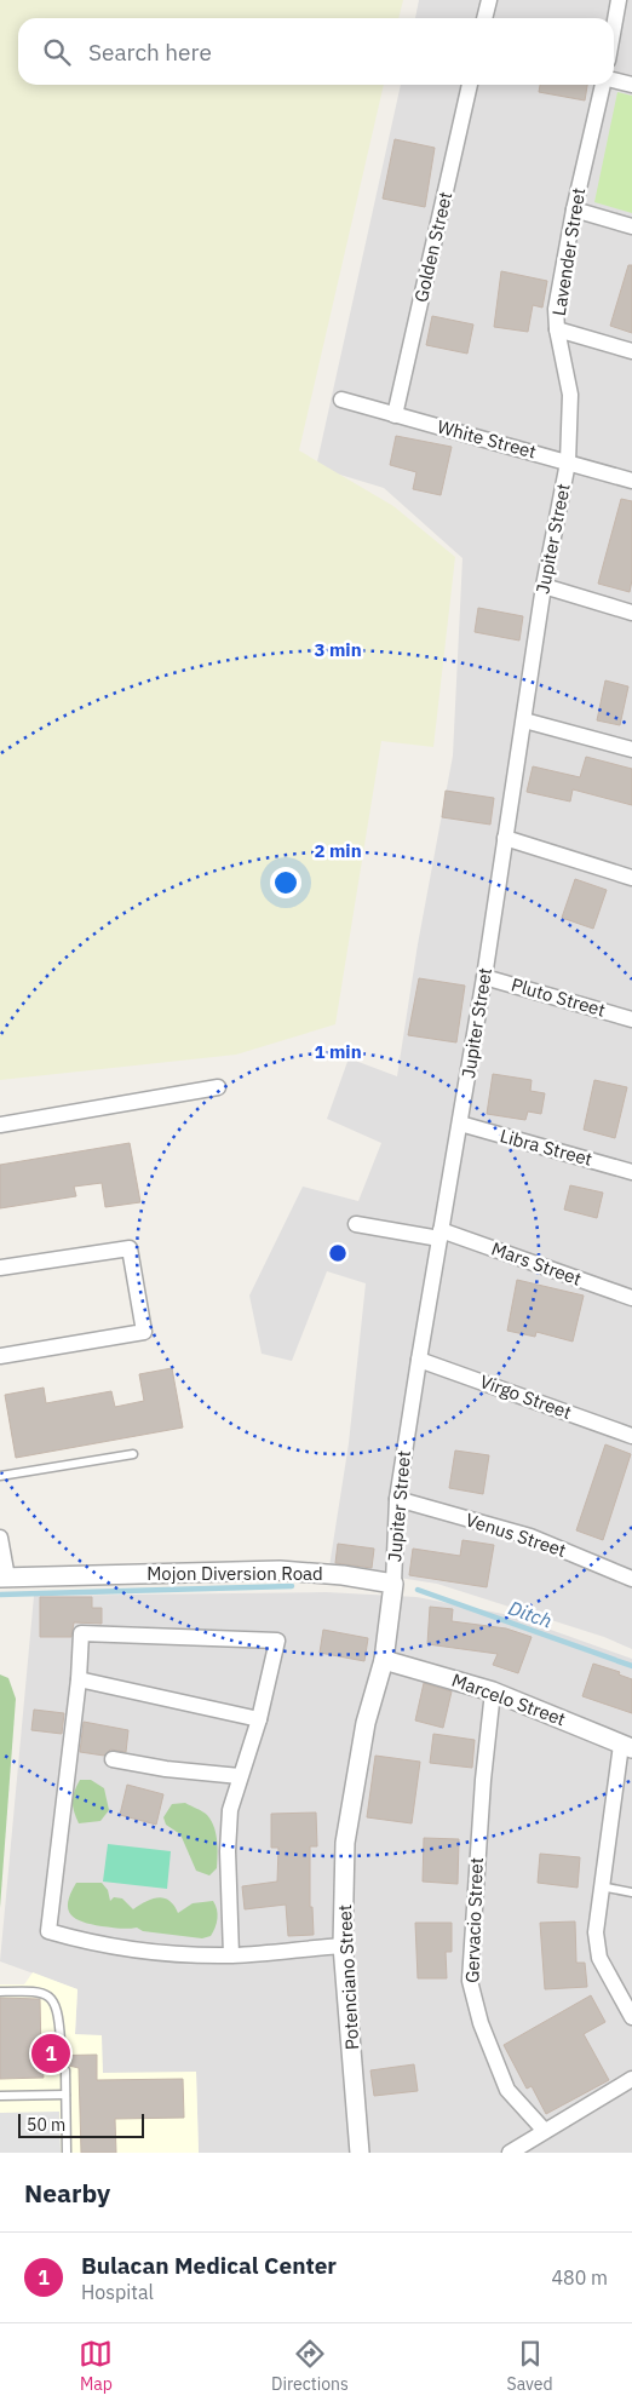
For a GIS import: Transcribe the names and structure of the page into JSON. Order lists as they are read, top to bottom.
{
  "streets": {
    "street": [
      "Golden Street",
      "Lavender Street",
      "White Street",
      "Jupiter Street",
      "Pluto Street",
      "Libra Street",
      "Mars Street",
      "Virgo Street",
      "Venus Street",
      "Mojon Diversion Road",
      "Marcelo Street",
      "Gervacio Street",
      "Potenciano Street"
    ]
  },
  "crossings": [
    ["Golden Street", "White Street"],
    ["Lavender Street", "White Street"],
    ["Lavender Street", "Jupiter Street"],
    ["White Street", "Jupiter Street"],
    ["Jupiter Street", "Pluto Street"],
    ["Jupiter Street", "Libra Street"],
    ["Jupiter Street", "Mars Street"],
    ["Jupiter Street", "Virgo Street"],
    ["Jupiter Street", "Venus Street"],
    ["Jupiter Street", "Mojon Diversion Road"],
    ["Marcelo Street", "Gervacio Street"],
    ["Marcelo Street", "Potenciano Street"]
  ],
  "water": ["Ditch"],
  "scale_bar": "50 m",
  "page": {
    "search": "Search here",
    "pins": "1",
    "scale": "50 m",
    "heading": "Nearby",
    "list": [
      {
        "mark": "1",
        "name": "Bulacan Medical Center",
        "note": "Hospital",
        "value": "480 m"
      }
    ],
    "nav": ["Map", "Directions", "Saved"]
  },
  "rings": ["3 min", "2 min", "1 min"]
}
